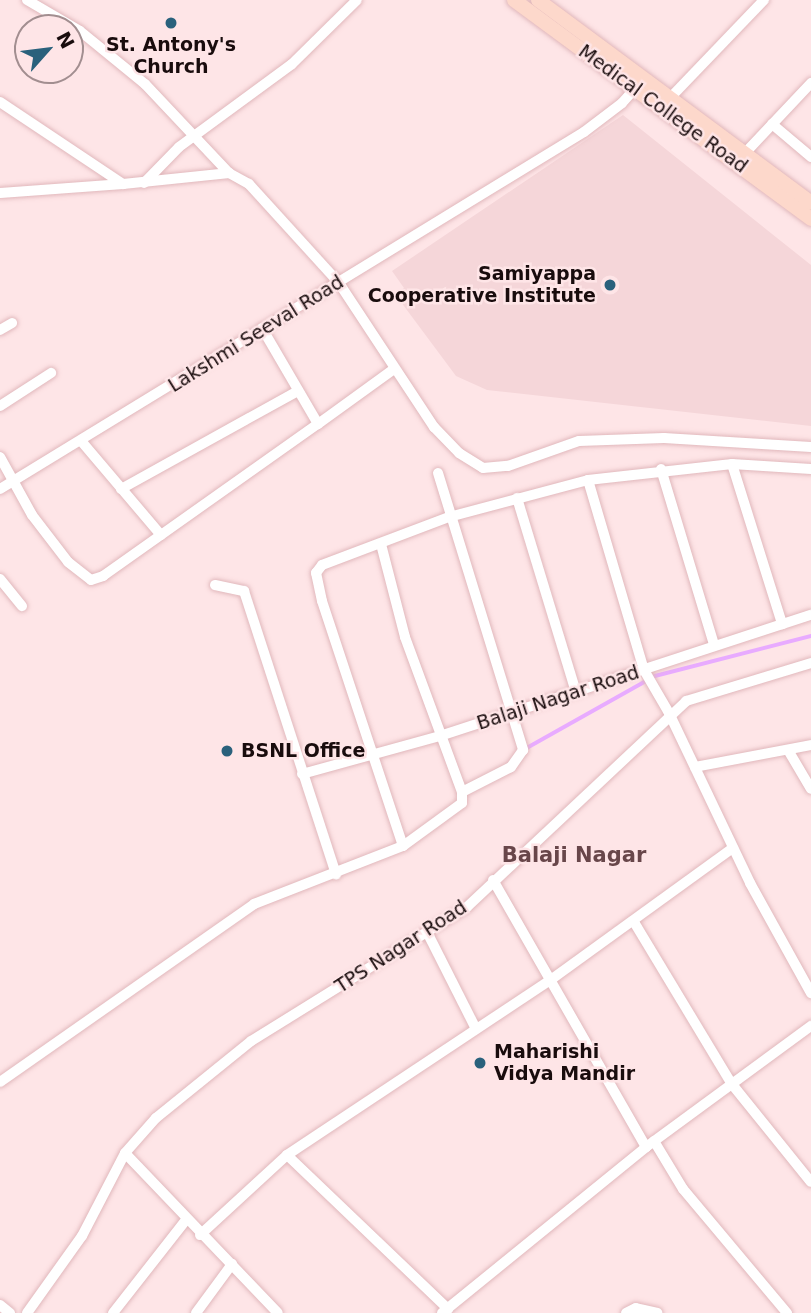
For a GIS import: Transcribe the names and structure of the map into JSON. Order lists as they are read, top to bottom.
{
  "streets": {
    "main road": ["Medical College Road"],
    "street": ["Lakshmi Seeval Road", "Balaji Nagar Road", "TPS Nagar Road"]
  },
  "crossings": [
    ["Medical College Road", "Lakshmi Seeval Road"]
  ],
  "districts": ["Balaji Nagar"],
  "places": [
    "St. Antony's Church",
    "Samiyappa Cooperative Institute",
    "BSNL Office",
    "Maharishi Vidya Mandir"
  ],
  "north": "top right"
}
